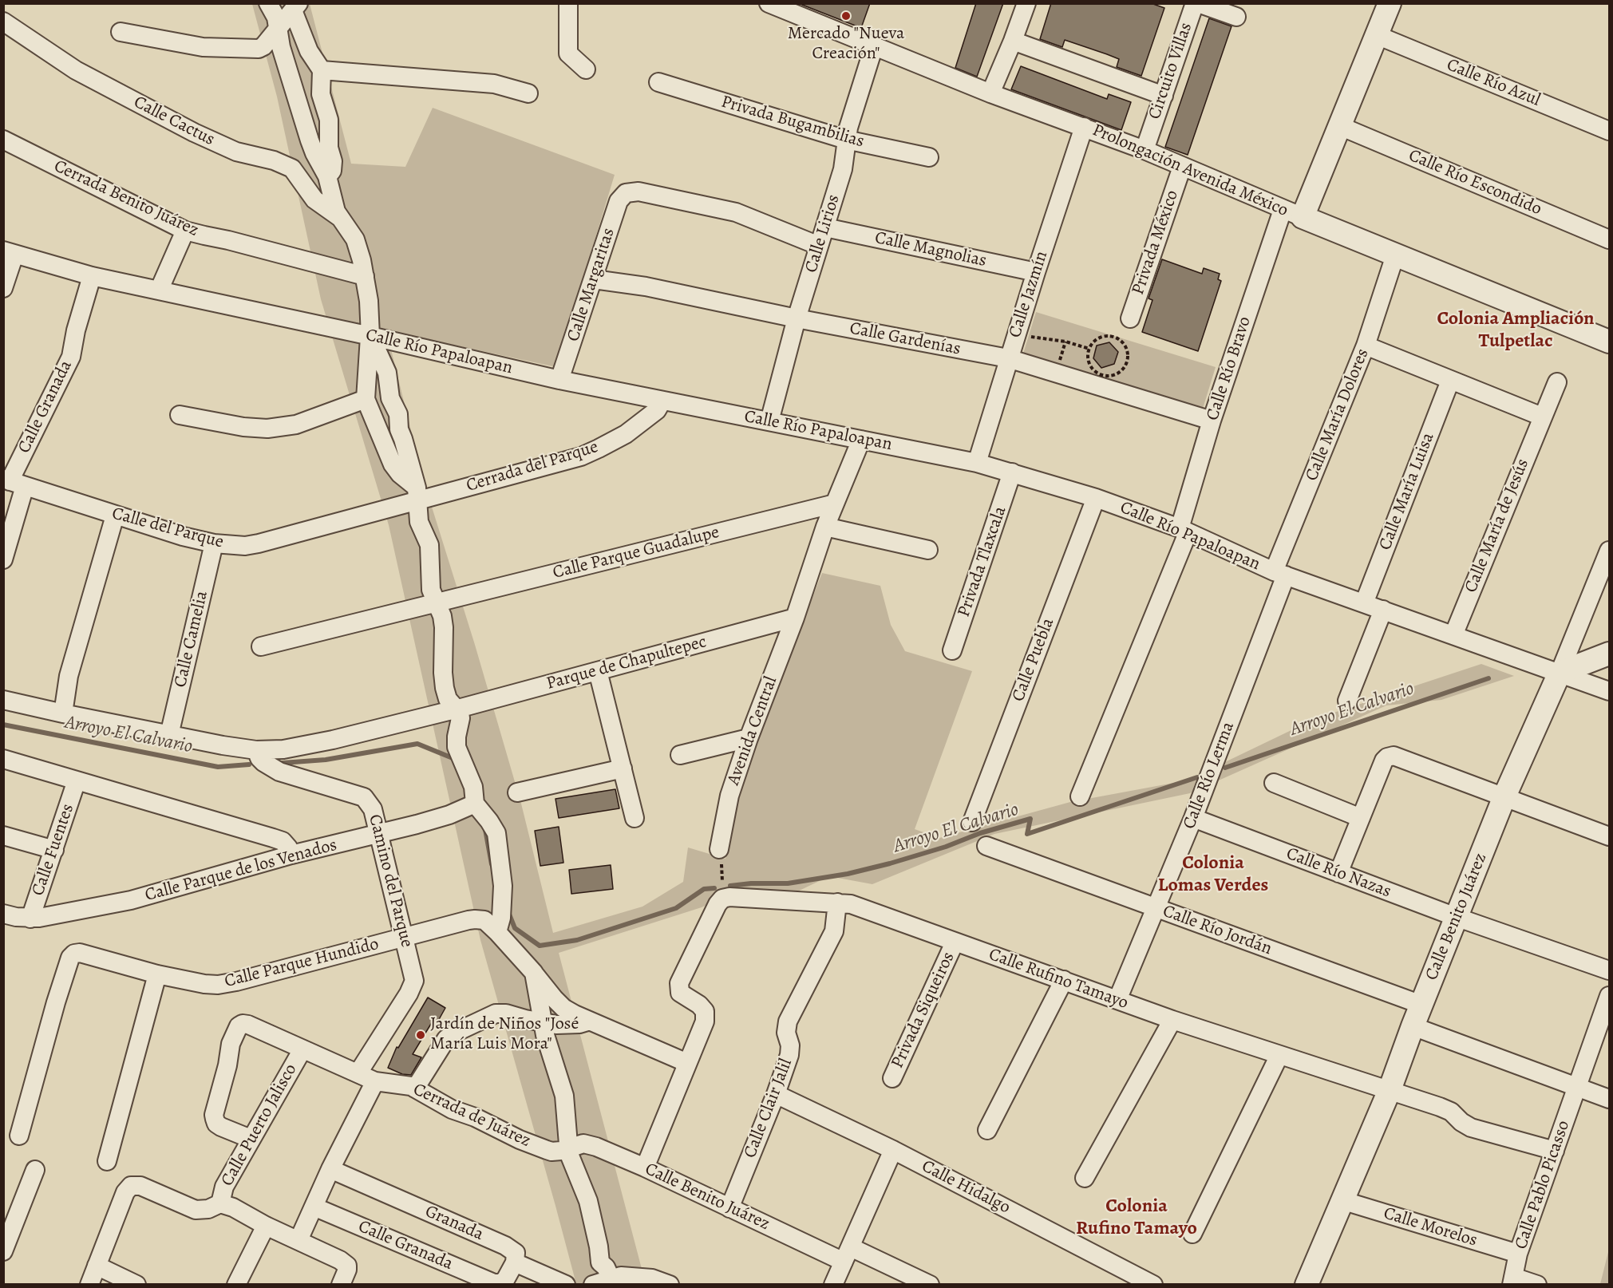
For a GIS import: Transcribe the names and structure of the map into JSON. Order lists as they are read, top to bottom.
{
  "streets": {
    "street": [
      "Circuito Villas",
      "Calle Río Azul",
      "Calle Cactus",
      "Privada Bugambilias",
      "Prolongación Avenida México",
      "Calle Río Escondido",
      "Cerrada Benito Juárez",
      "Calle Lirios",
      "Privada México",
      "Calle Magnolias",
      "Calle Margaritas",
      "Calle Jazmín",
      "Calle Gardenías",
      "Calle Río Papaloapan",
      "Calle Río Bravo",
      "Calle Granada",
      "Calle María Dolores",
      "Cerrada del Parque",
      "Calle María Luisa",
      "Calle María de Jesús",
      "Calle del Parque",
      "Calle Parque Guadalupe",
      "Privada Tlaxcala",
      "Calle Camelia",
      "Calle Puebla",
      "Parque de Chapultepec",
      "Avenida Central",
      "Calle Río Lerma",
      "Calle Fuentes",
      "Calle Parque de los Venados",
      "Calle Río Nazas",
      "Camino del Parque",
      "Calle Benito Juárez",
      "Calle Río Jordán",
      "Calle Parque Hundido",
      "Calle Rufino Tamayo",
      "Privada Siqueiros",
      "Calle Clair Jalil",
      "Cerrada de Juárez",
      "Calle Puerto Jalisco",
      "Calle Pablo Picasso",
      "Calle Hidalgo",
      "Granada",
      "Calle Morelos"
    ]
  },
  "crossings": [
    ["Circuito Villas", "Prolongación Avenida México"],
    ["Calle Río Azul", "Calle Río Bravo"],
    ["Privada Bugambilias", "Calle Lirios"],
    ["Prolongación Avenida México", "Calle Lirios"],
    ["Prolongación Avenida México", "Privada México"],
    ["Prolongación Avenida México", "Calle Jazmín"],
    ["Prolongación Avenida México", "Calle Río Bravo"],
    ["Prolongación Avenida México", "Calle María Dolores"],
    ["Calle Río Escondido", "Calle Río Bravo"],
    ["Calle Lirios", "Calle Magnolias"],
    ["Calle Lirios", "Calle Margaritas"],
    ["Calle Lirios", "Calle Gardenías"],
    ["Calle Lirios", "Calle Río Papaloapan"],
    ["Calle Magnolias", "Calle Jazmín"],
    ["Calle Margaritas", "Calle Gardenías"],
    ["Calle Margaritas", "Calle Río Papaloapan"],
    ["Calle Jazmín", "Calle Gardenías"],
    ["Calle Jazmín", "Calle Río Papaloapan"],
    ["Calle Gardenías", "Calle Río Bravo"],
    ["Calle Río Papaloapan", "Calle Río Bravo"],
    ["Calle Río Papaloapan", "Calle Granada"],
    ["Calle Río Papaloapan", "Calle María Dolores"],
    ["Calle Río Papaloapan", "Cerrada del Parque"],
    ["Calle Río Papaloapan", "Calle María Luisa"],
    ["Calle Río Papaloapan", "Calle María de Jesús"],
    ["Calle Río Papaloapan", "Privada Tlaxcala"],
    ["Calle Río Papaloapan", "Calle Puebla"],
    ["Calle Río Papaloapan", "Avenida Central"],
    ["Calle Río Papaloapan", "Calle Río Lerma"],
    ["Calle Río Papaloapan", "Calle Benito Juárez"],
    ["Calle Granada", "Calle del Parque"],
    ["Calle Granada", "Granada"],
    ["Calle María Dolores", "Calle Río Lerma"],
    ["Cerrada del Parque", "Calle del Parque"],
    ["Calle del Parque", "Calle Camelia"],
    ["Calle Parque Guadalupe", "Avenida Central"],
    ["Calle Camelia", "Parque de Chapultepec"],
    ["Parque de Chapultepec", "Avenida Central"],
    ["Parque de Chapultepec", "Camino del Parque"],
    ["Calle Río Lerma", "Calle Río Nazas"],
    ["Calle Río Lerma", "Calle Río Jordán"],
    ["Calle Río Lerma", "Calle Rufino Tamayo"],
    ["Calle Fuentes", "Calle Parque de los Venados"],
    ["Calle Parque de los Venados", "Camino del Parque"],
    ["Calle Río Nazas", "Calle Benito Juárez"],
    ["Camino del Parque", "Calle Parque Hundido"],
    ["Camino del Parque", "Cerrada de Juárez"],
    ["Calle Benito Juárez", "Calle Río Jordán"],
    ["Calle Benito Juárez", "Calle Rufino Tamayo"],
    ["Calle Benito Juárez", "Calle Clair Jalil"],
    ["Calle Benito Juárez", "Cerrada de Juárez"],
    ["Calle Benito Juárez", "Calle Morelos"],
    ["Calle Rufino Tamayo", "Privada Siqueiros"],
    ["Calle Rufino Tamayo", "Calle Clair Jalil"],
    ["Calle Rufino Tamayo", "Calle Pablo Picasso"],
    ["Calle Clair Jalil", "Calle Hidalgo"],
    ["Cerrada de Juárez", "Calle Puerto Jalisco"],
    ["Calle Pablo Picasso", "Calle Morelos"]
  ],
  "districts": ["Colonia Ampliación Tulpetlac", "Colonia Lomas Verdes", "Colonia Rufino Tamayo"],
  "water": ["Arroyo El Calvario"],
  "places": ["Mercado \"Nueva Creación\"", "Jardín de Niños \"José María Luis Mora\""]
}
